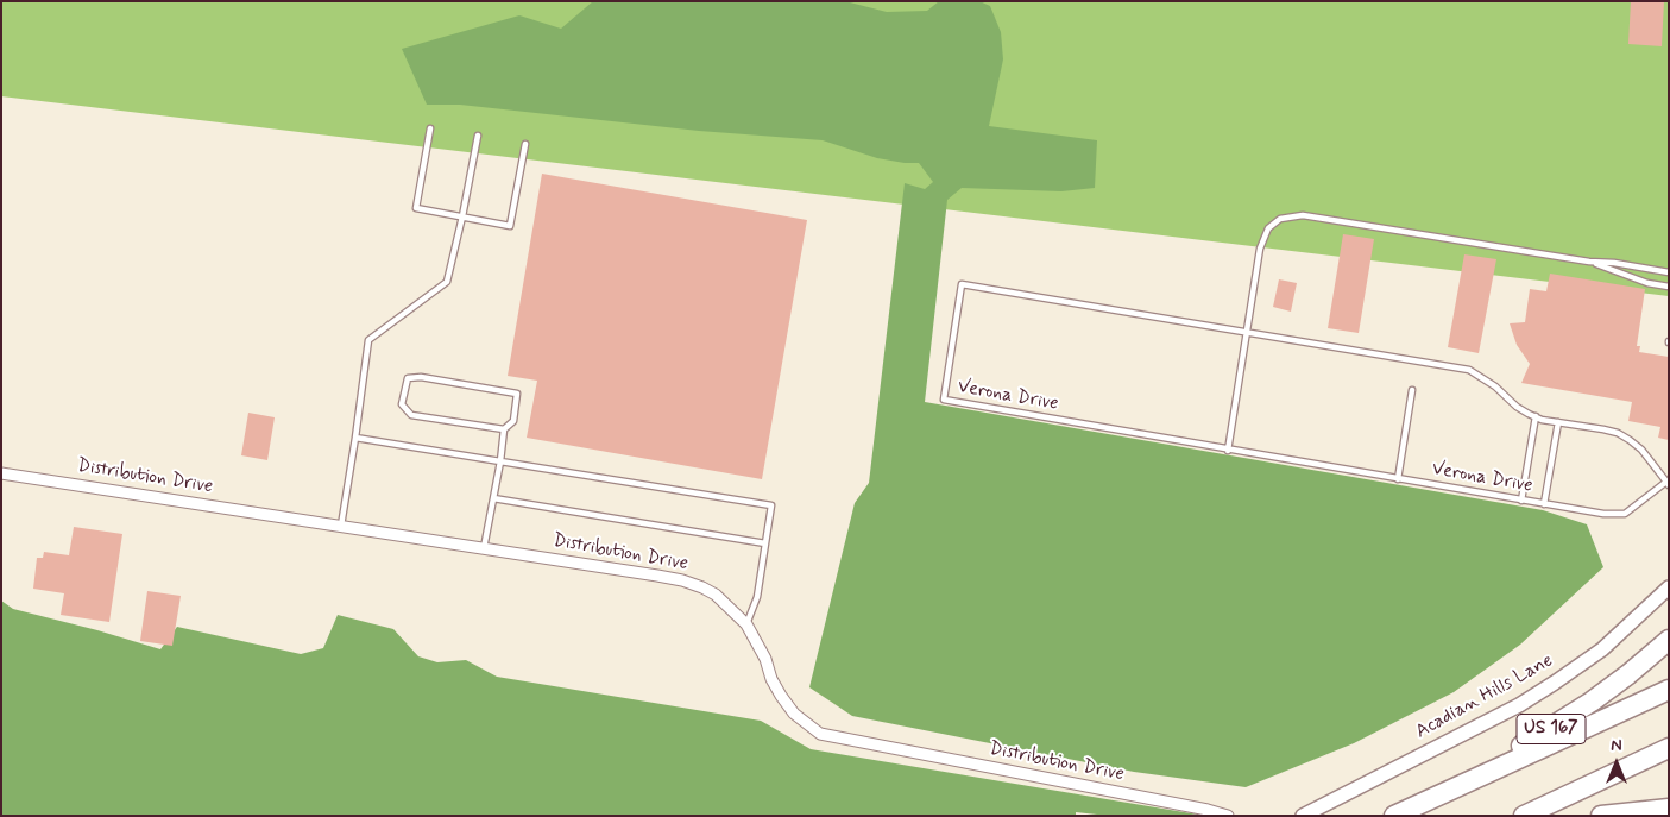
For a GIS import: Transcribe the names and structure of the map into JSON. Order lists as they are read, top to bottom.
{
  "streets": {
    "highway": ["US 167"],
    "street": ["Distribution Drive", "Acadian Hills Lane"],
    "lane": ["Verona Drive"]
  },
  "north": "top"
}
